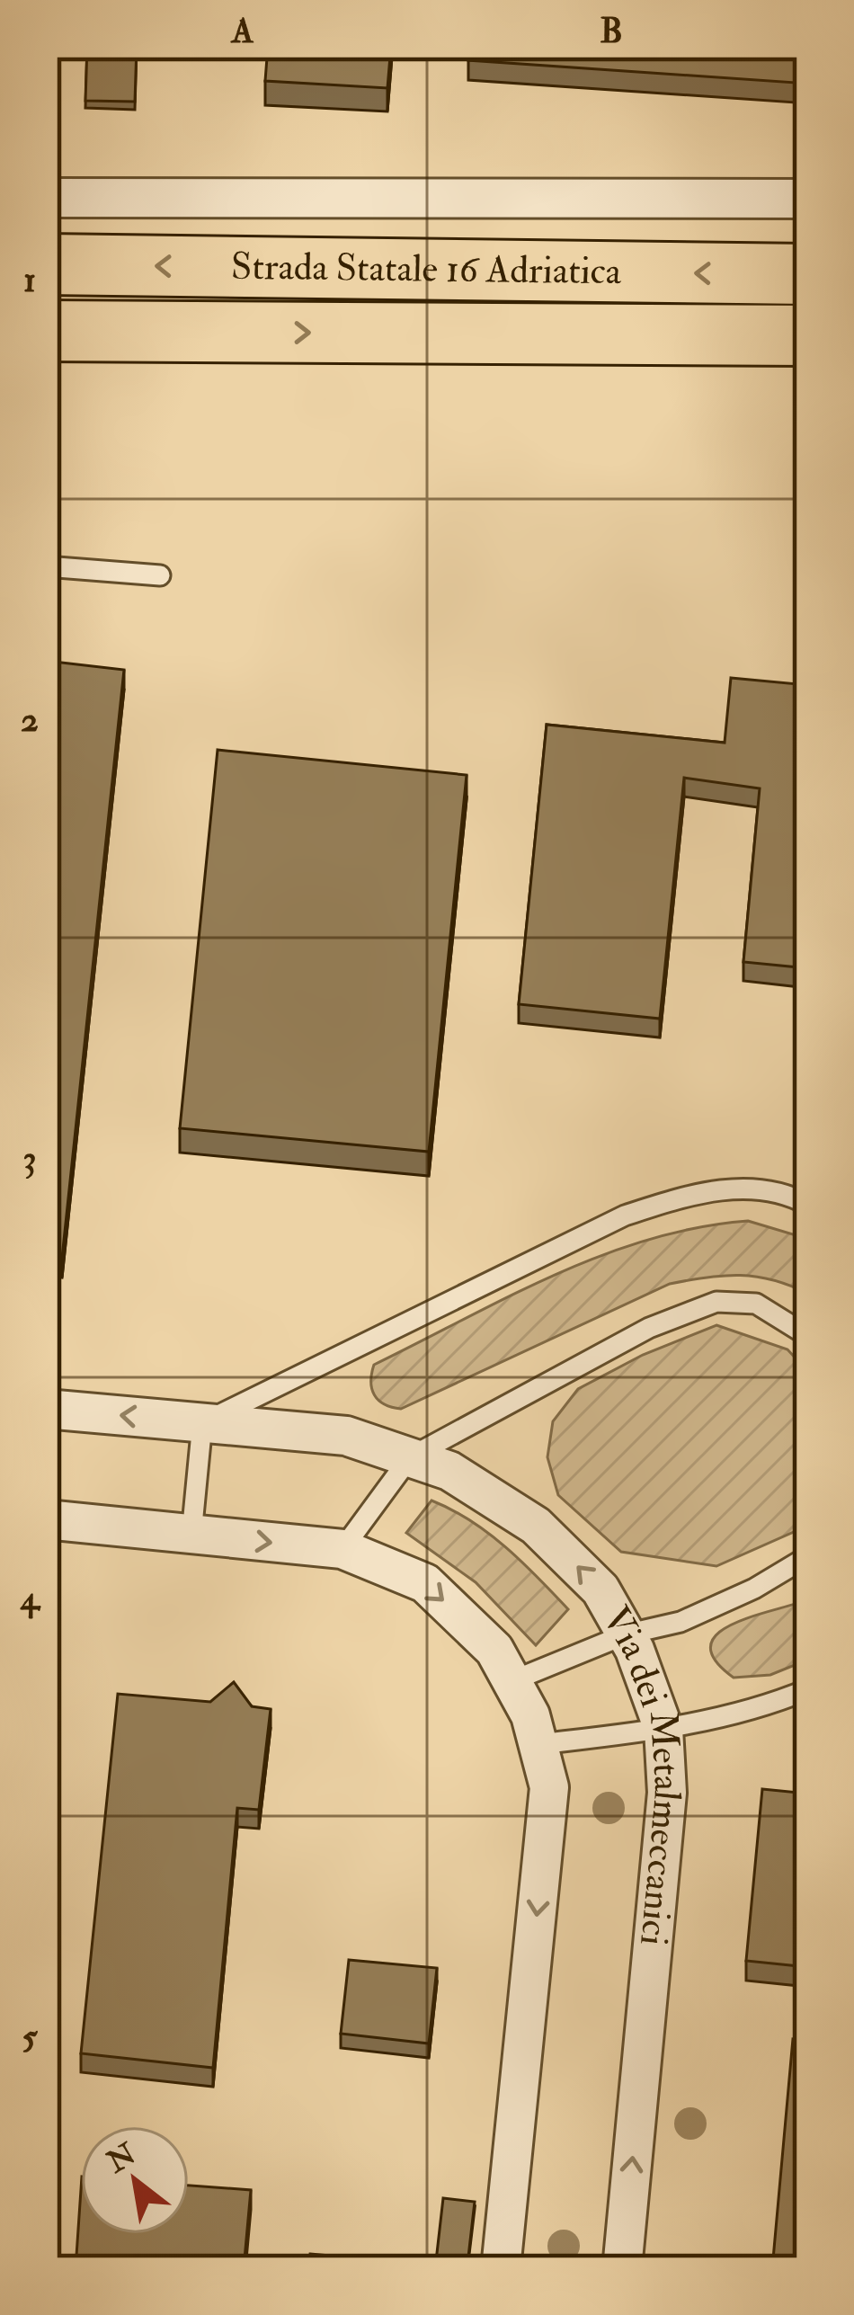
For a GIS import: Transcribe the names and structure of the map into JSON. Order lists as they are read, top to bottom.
{
  "streets": {
    "highway": ["Strada Statale 16 Adriatica"],
    "street": ["Via dei Metalmeccanici"]
  },
  "north": "top left",
  "grid": {
    "columns": ["A", "B"],
    "rows": [
      "1",
      "2",
      "3",
      "4",
      "5"
    ]
  }
}
